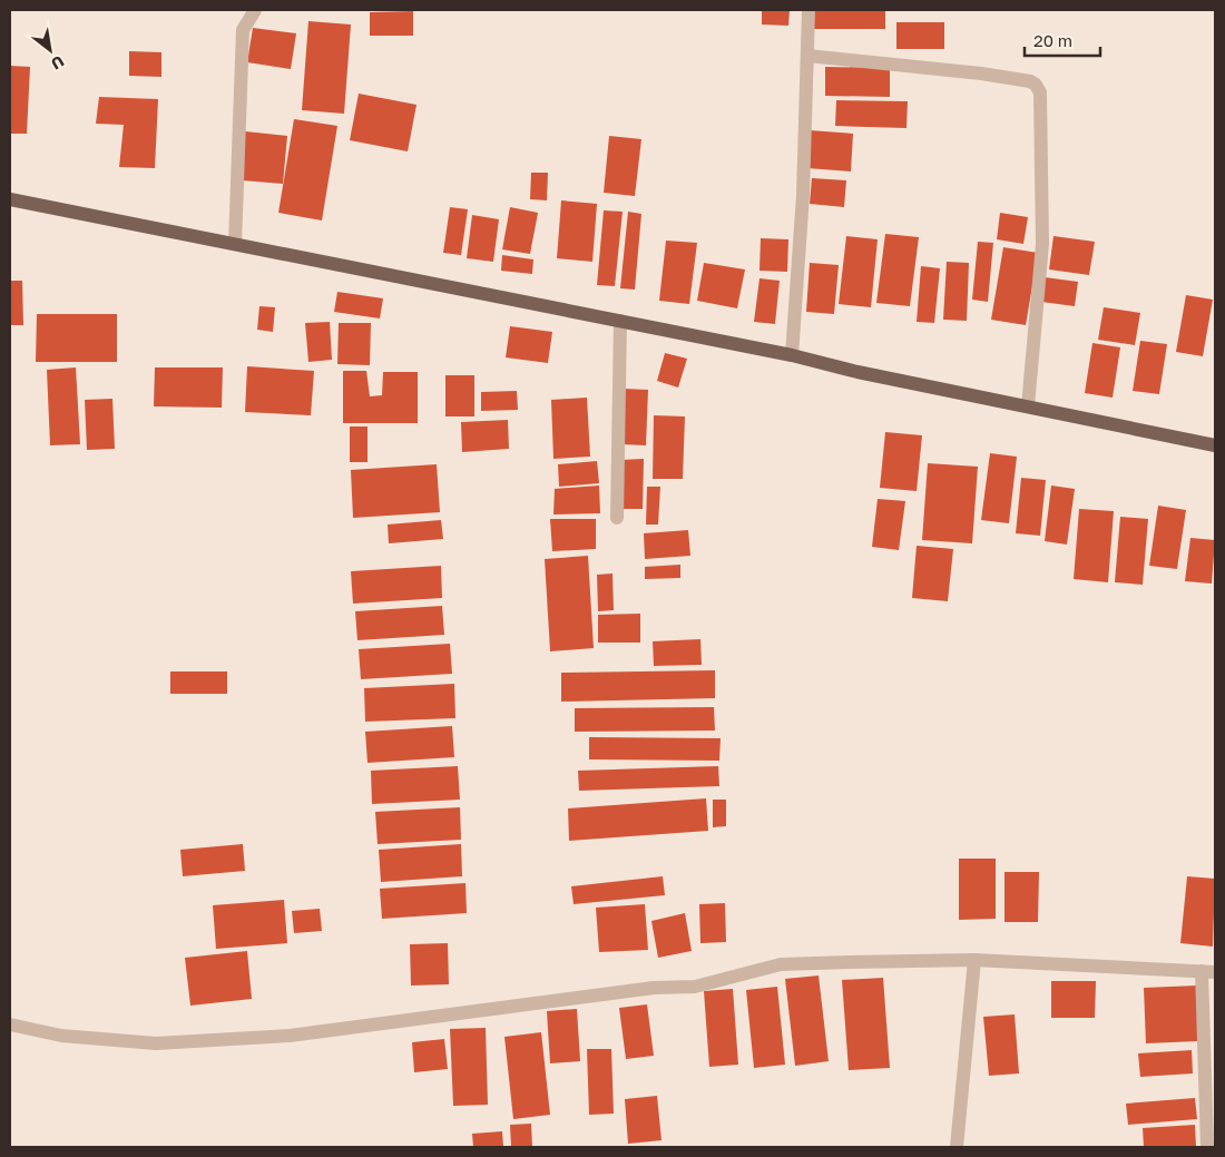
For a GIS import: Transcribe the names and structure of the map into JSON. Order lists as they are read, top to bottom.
{
  "scale_bar": "20 m",
  "north": "bottom right"
}
